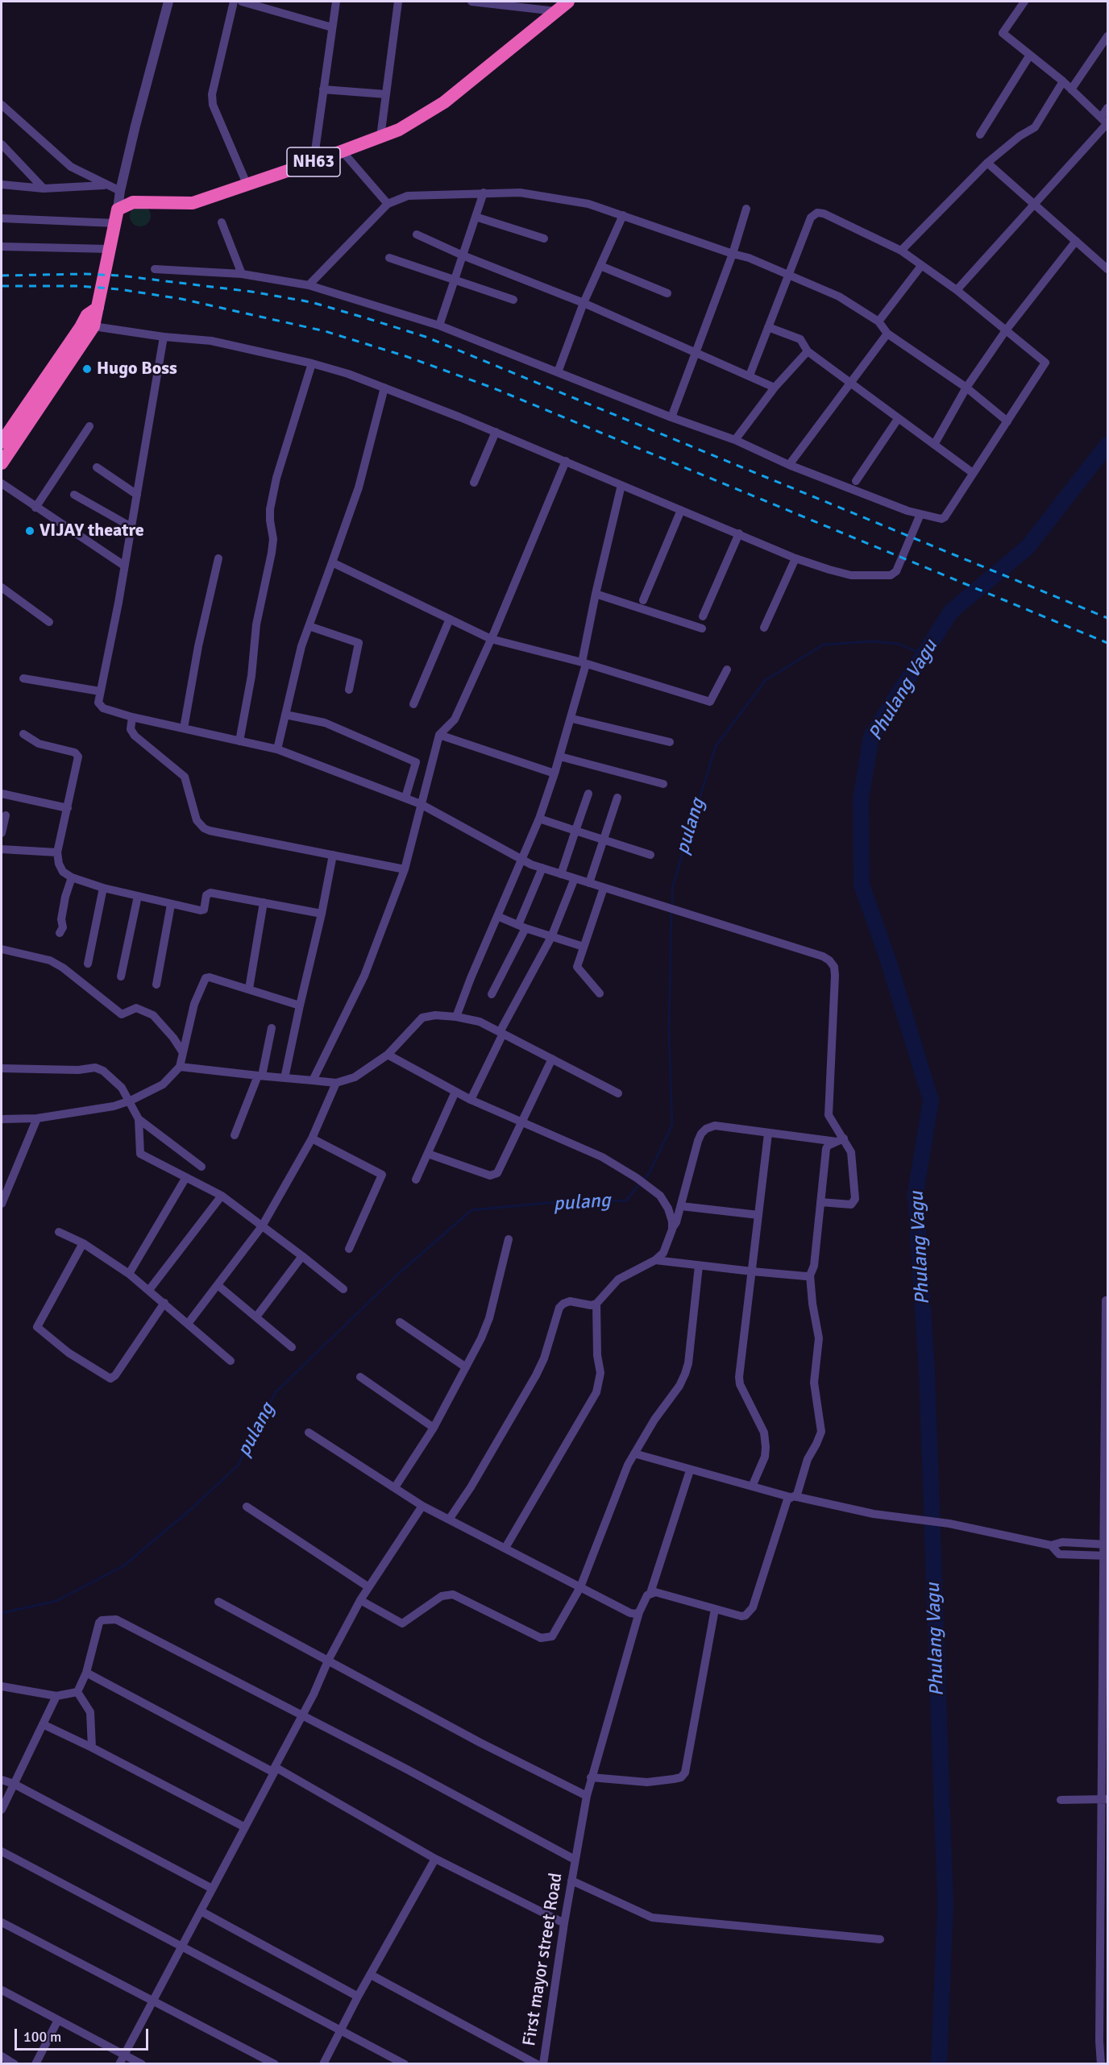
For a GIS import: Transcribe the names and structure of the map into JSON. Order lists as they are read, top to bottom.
{
  "streets": {
    "highway": ["NH63"],
    "street": ["First mayor street Road"]
  },
  "water": ["Phulang Vagu", "pulang"],
  "places": ["Hugo Boss", "VIJAY theatre"],
  "scale_bar": "100 m"
}
